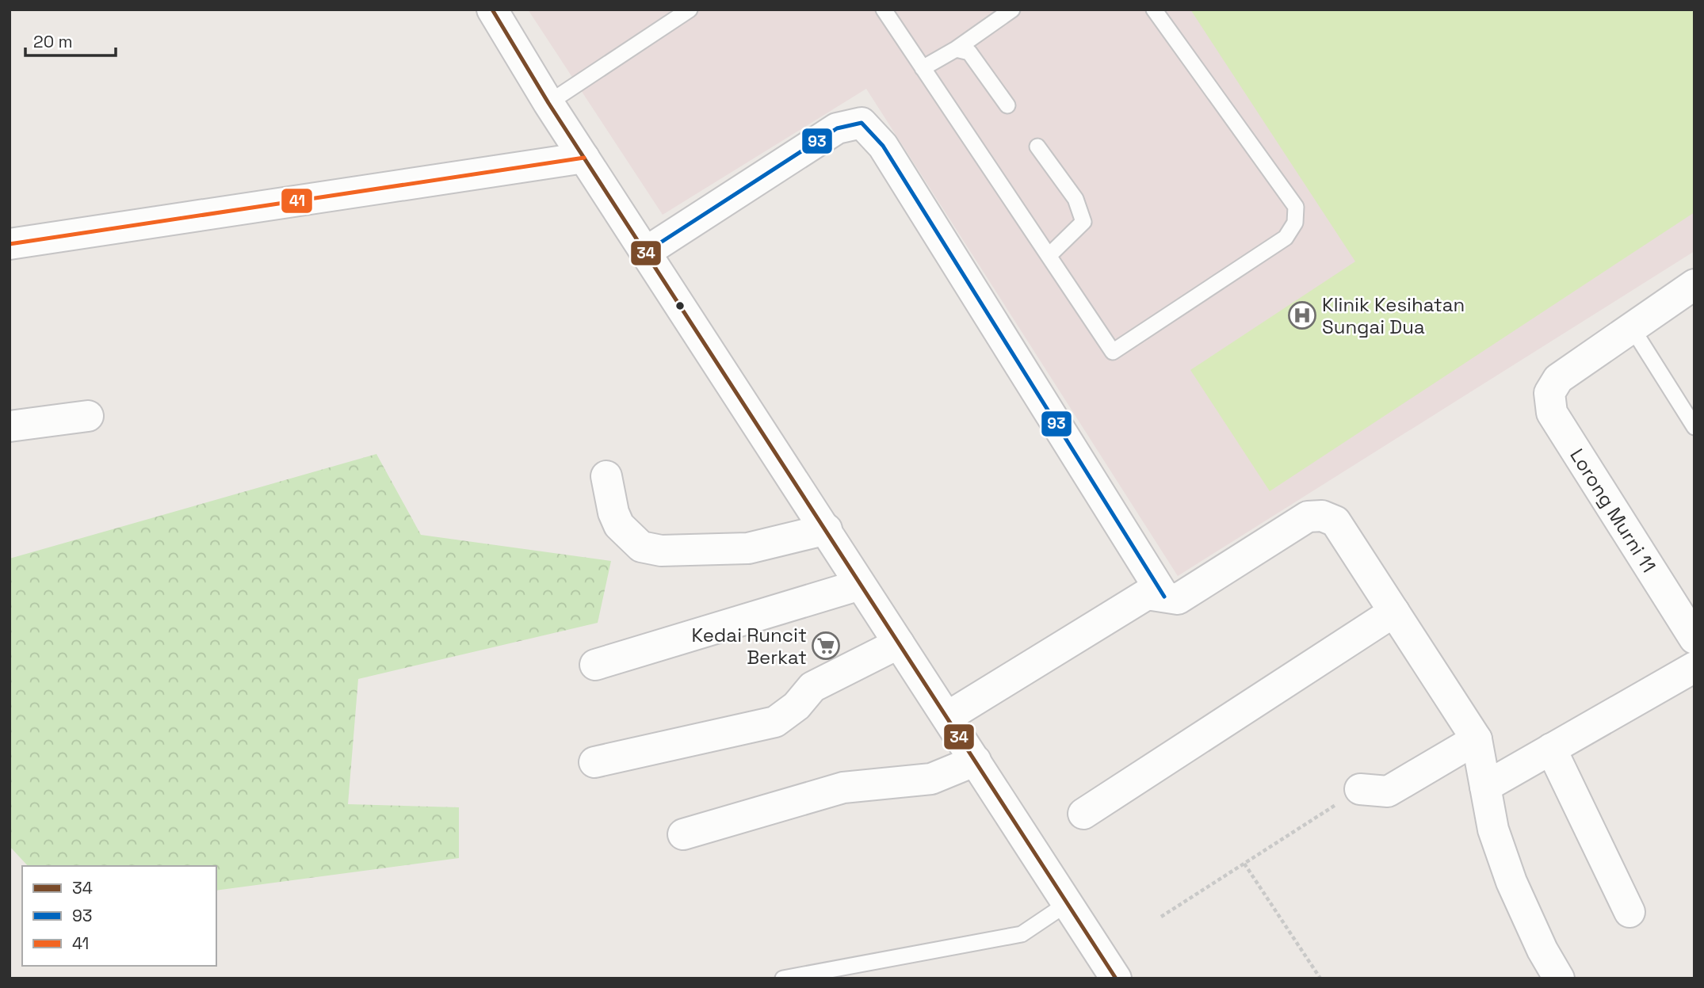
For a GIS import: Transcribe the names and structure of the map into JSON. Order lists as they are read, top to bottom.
{
  "streets": {
    "street": ["Lorong Murni 11"]
  },
  "places": {
    "hospital": ["Klinik Kesihatan Sungai Dua"],
    "supermarket": ["Kedai Runcit Berkat"]
  },
  "lines": ["transit line 34", "transit line 93", "transit line 41"],
  "legend": ["34", "93", "41"],
  "scale_bar": "20 m"
}
